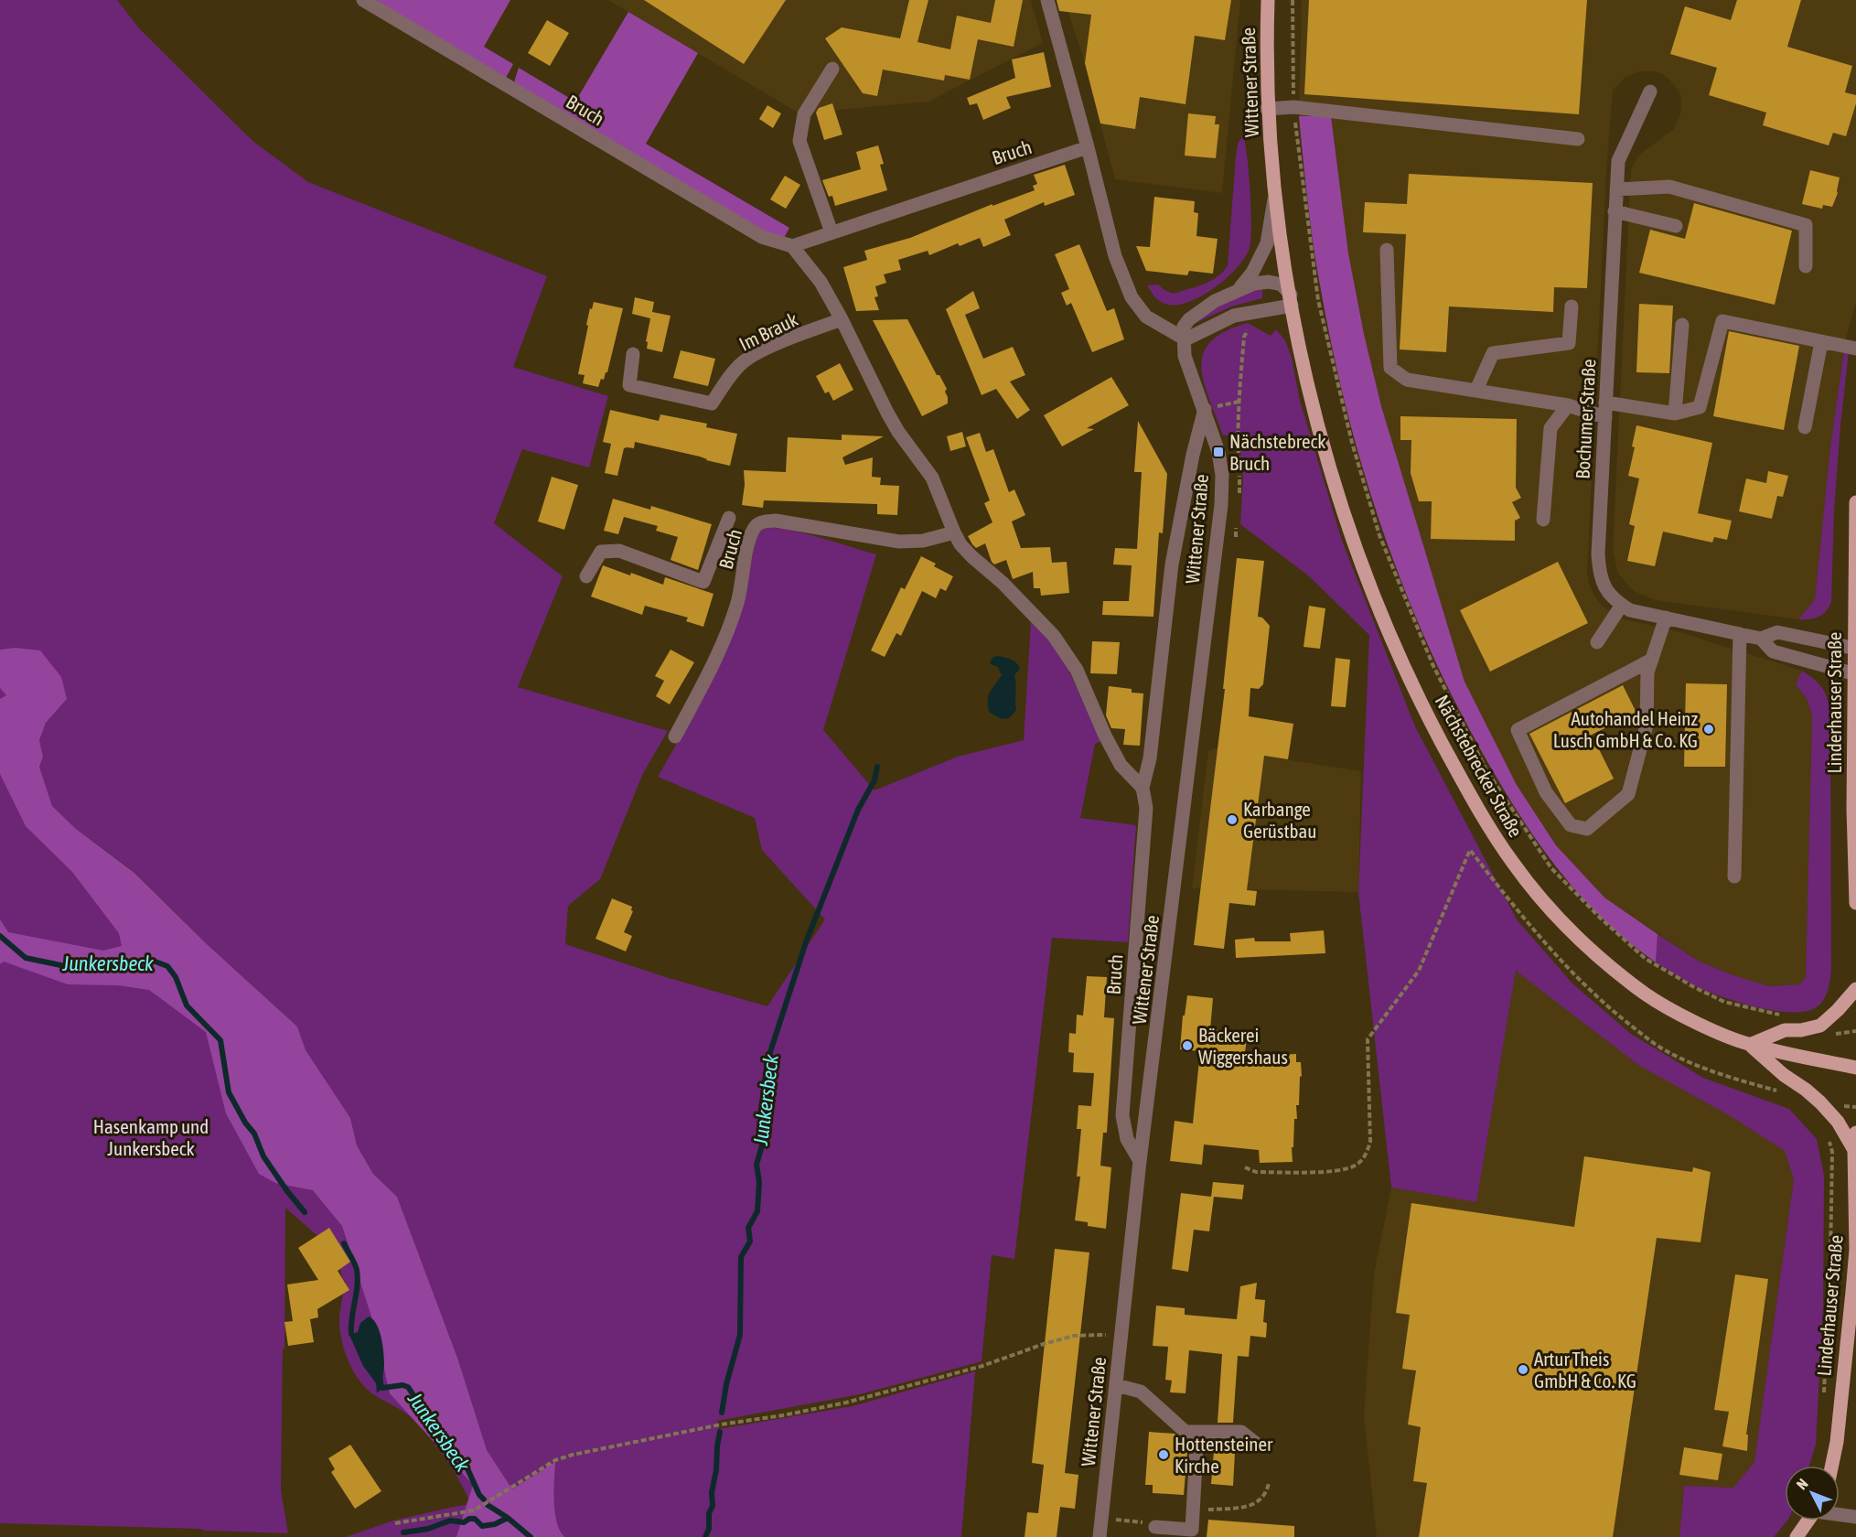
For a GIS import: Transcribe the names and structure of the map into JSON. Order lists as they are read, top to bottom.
{
  "streets": {
    "main road": ["Wittener Straße", "Linderhauser Straße", "Nächstebrecker Straße"],
    "street": ["Bruch", "Im Brauk", "Bochumer Straße"]
  },
  "crossings": [
    ["Wittener Straße", "Bruch"],
    ["Wittener Straße", "Nächstebrecker Straße"],
    ["Bochumer Straße", "Linderhauser Straße"]
  ],
  "water": ["Junkersbeck"],
  "parks": ["Hasenkamp und Junkersbeck"],
  "places": {
    "transit": ["Nächstebreck Bruch"],
    "other": [
      "Autohandel Heinz Lusch GmbH & Co. KG",
      "Karbange Gerüstbau",
      "Bäckerei Wiggershaus",
      "Artur Theis GmbH & Co. KG",
      "Hottensteiner Kirche"
    ]
  },
  "north": "top left"
}
